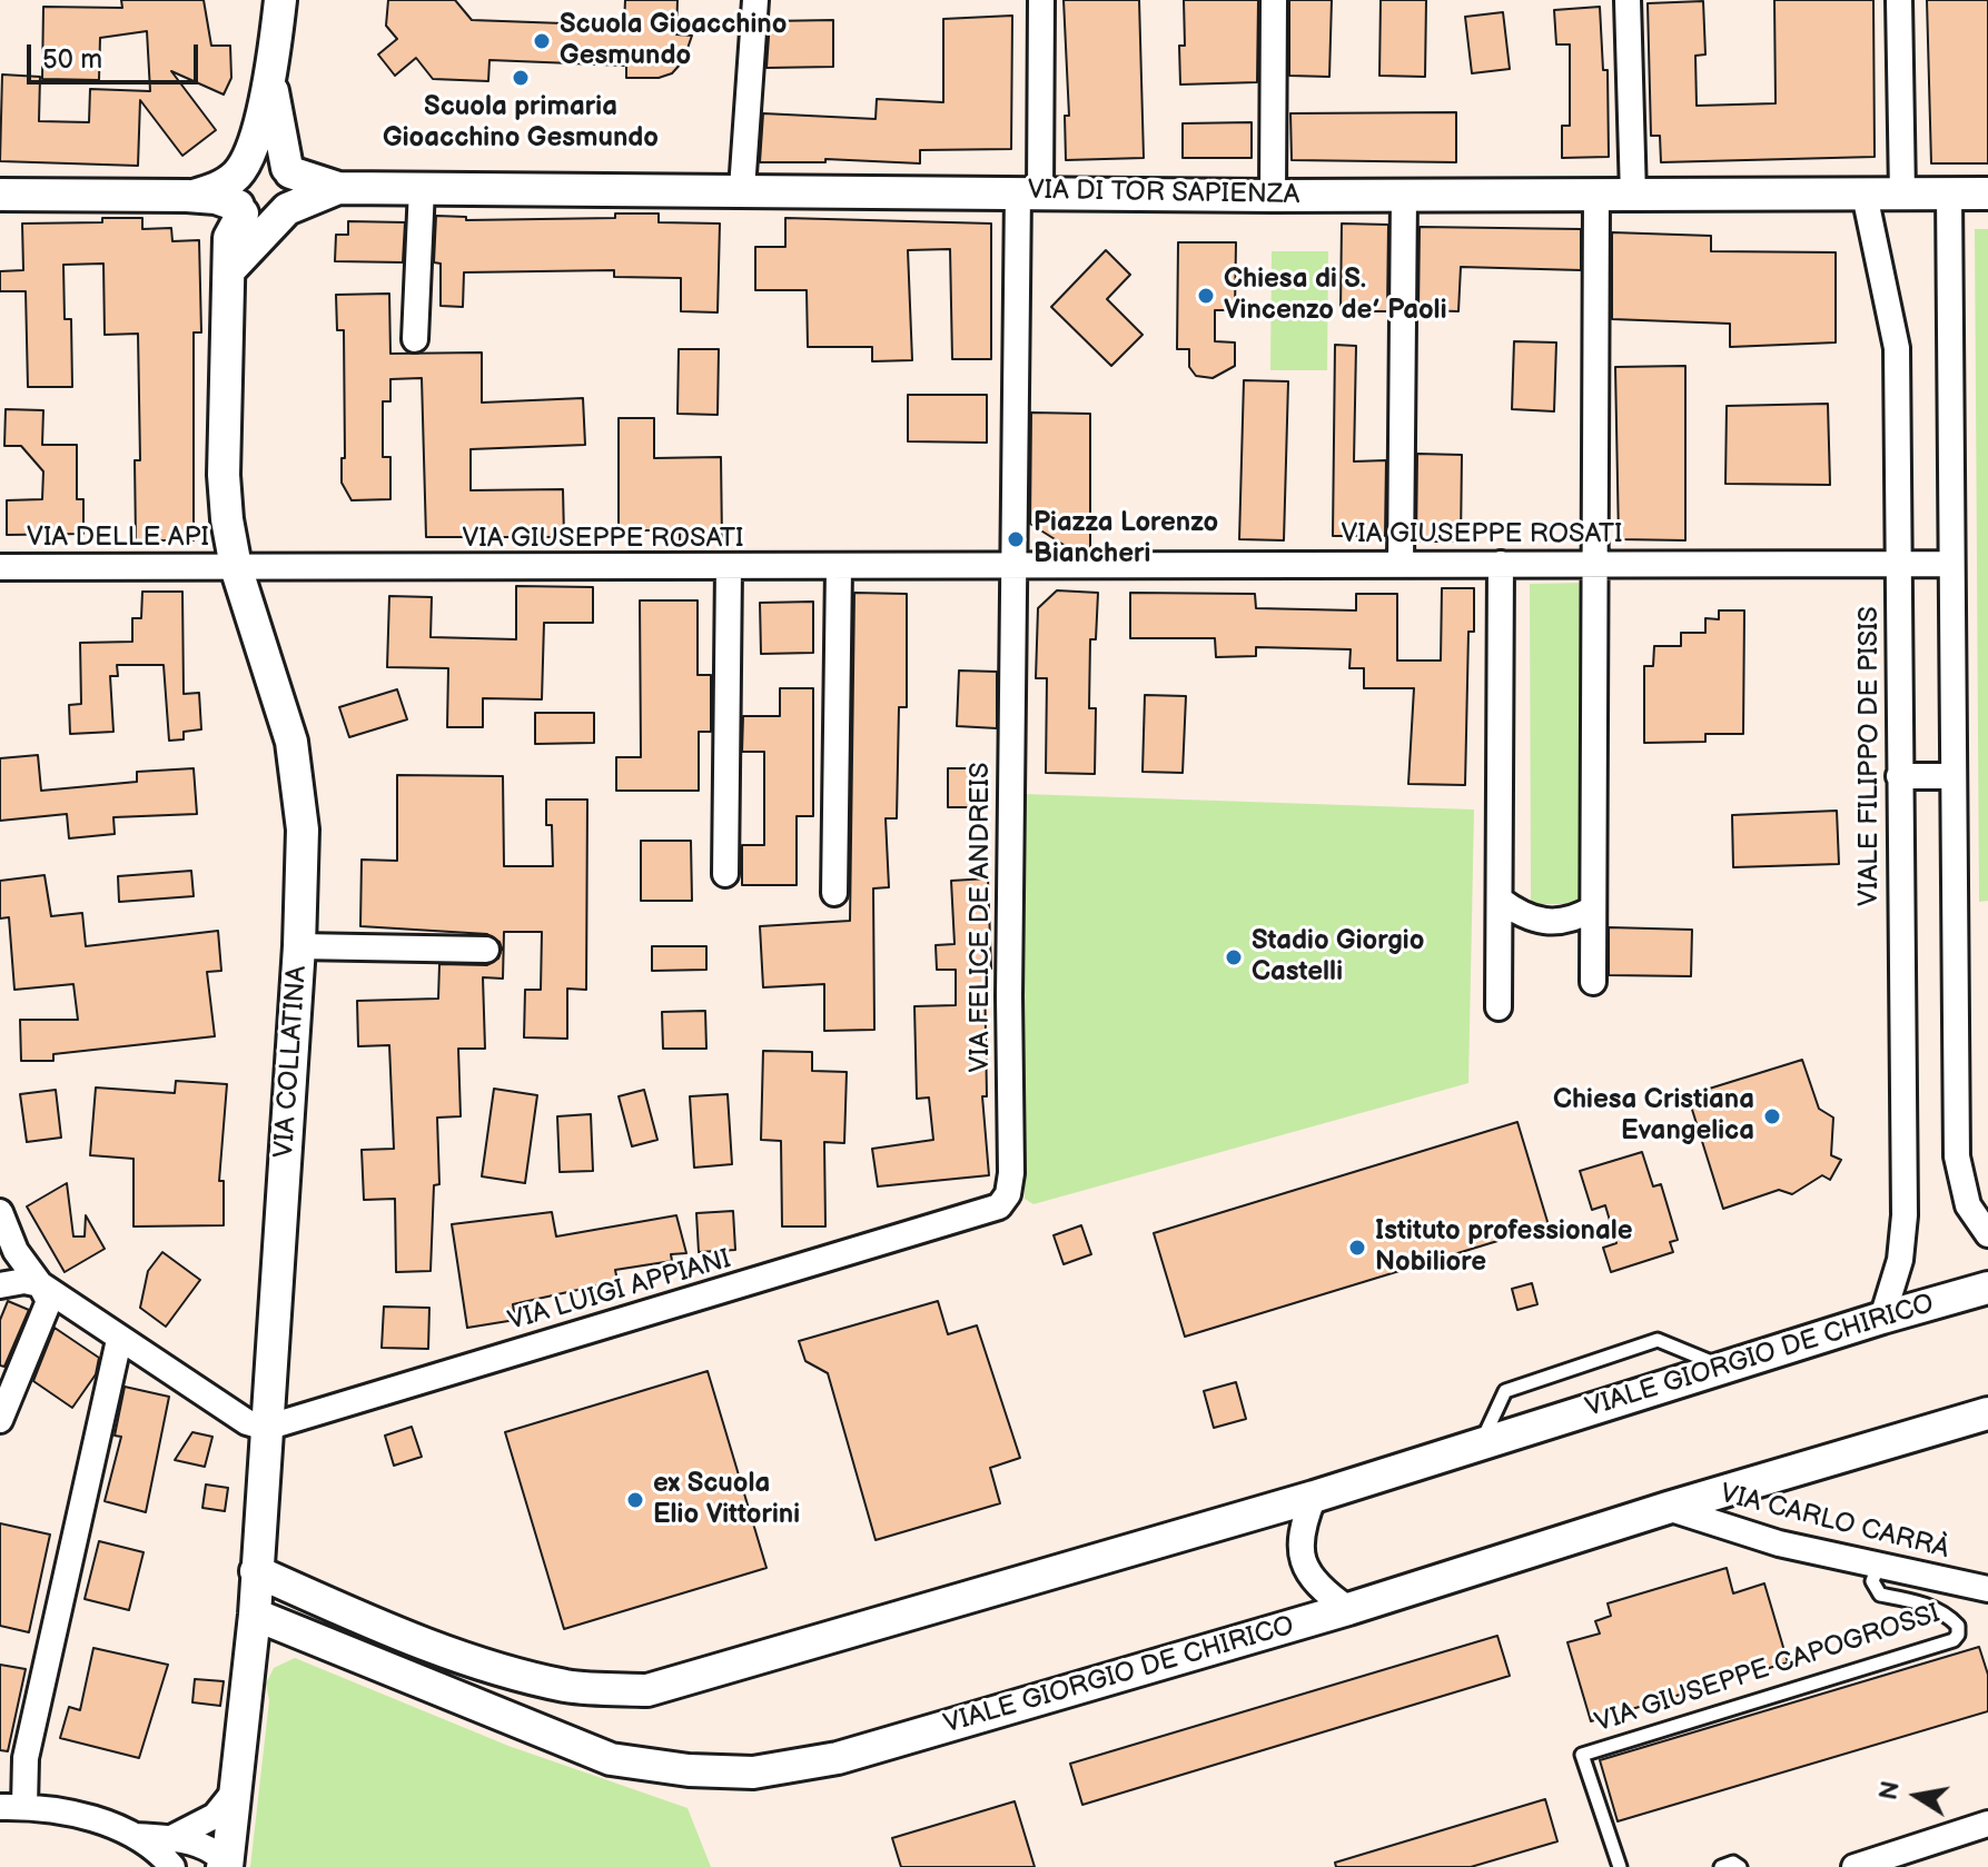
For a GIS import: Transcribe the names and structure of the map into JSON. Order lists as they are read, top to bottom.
{
  "streets": {
    "street": [
      "VIA DI TOR SAPIENZA",
      "VIA GIUSEPPE ROSATI",
      "VIA DELLE API",
      "VIALE FILIPPO DE PISIS",
      "VIA FELICE DE ANDREIS",
      "VIA COLLATINA",
      "VIA LUIGI APPIANI",
      "VIALE GIORGIO DE CHIRICO",
      "VIA CARLO CARRÀ"
    ],
    "lane": ["VIA GIUSEPPE CAPOGROSSI"]
  },
  "crossings": [
    ["VIA DI TOR SAPIENZA", "VIALE FILIPPO DE PISIS"],
    ["VIA GIUSEPPE ROSATI", "VIA DELLE API"],
    ["VIA GIUSEPPE ROSATI", "VIALE FILIPPO DE PISIS"],
    ["VIA GIUSEPPE ROSATI", "VIA FELICE DE ANDREIS"],
    ["VIA GIUSEPPE ROSATI", "VIA COLLATINA"],
    ["VIA DELLE API", "VIA COLLATINA"],
    ["VIALE FILIPPO DE PISIS", "VIALE GIORGIO DE CHIRICO"],
    ["VIA FELICE DE ANDREIS", "VIA LUIGI APPIANI"],
    ["VIA COLLATINA", "VIA LUIGI APPIANI"],
    ["VIA COLLATINA", "VIALE GIORGIO DE CHIRICO"],
    ["VIALE GIORGIO DE CHIRICO", "VIA CARLO CARRÀ"],
    ["VIA CARLO CARRÀ", "VIA GIUSEPPE CAPOGROSSI"]
  ],
  "places": [
    "Scuola Gioacchino Gesmundo",
    "Scuola primaria Gioacchino Gesmundo",
    "Chiesa di S. Vincenzo de’ Paoli",
    "Piazza Lorenzo Biancheri",
    "Stadio Giorgio Castelli",
    "Chiesa Cristiana Evangelica",
    "Istituto professionale Nobiliore",
    "ex Scuola Elio Vittorini"
  ],
  "scale_bar": "50 m",
  "north": "left"
}
